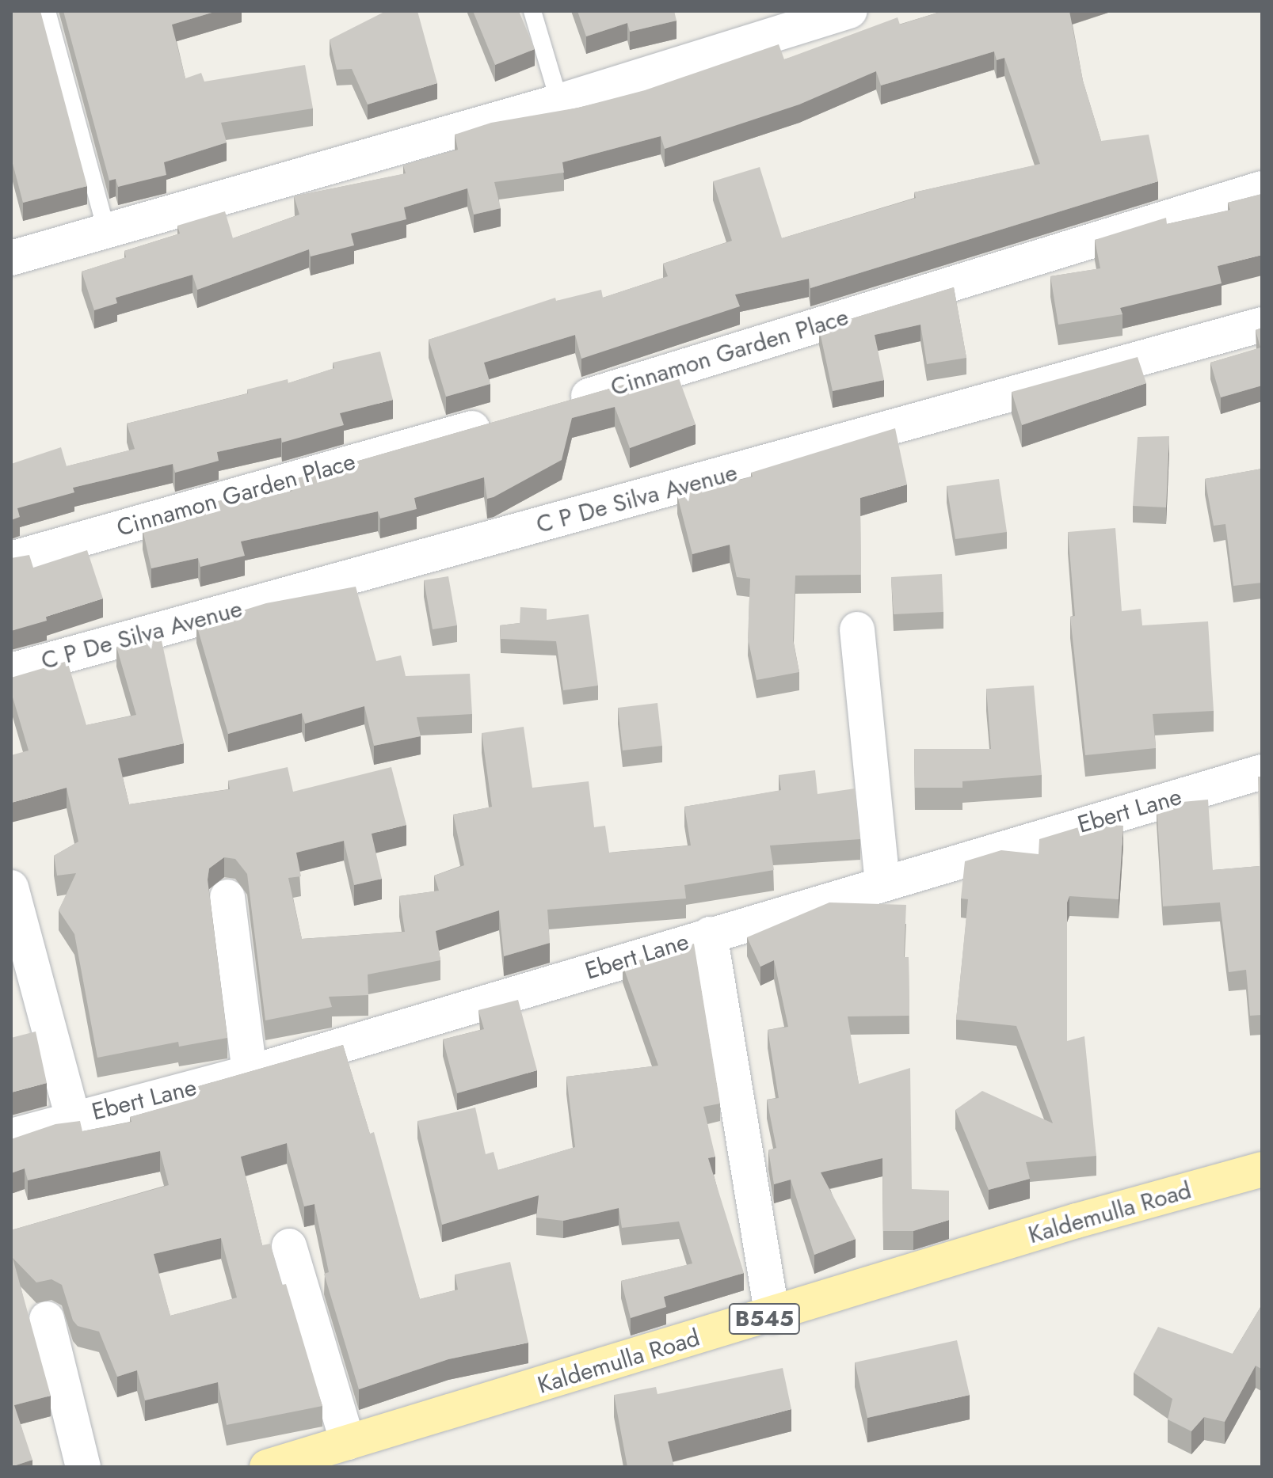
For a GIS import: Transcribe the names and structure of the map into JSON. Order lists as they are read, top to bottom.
{
  "streets": {
    "main road": ["Kaldemulla Road", "B545"],
    "street": ["Cinnamon Garden Place", "C P De Silva Avenue", "Ebert Lane"]
  }
}
